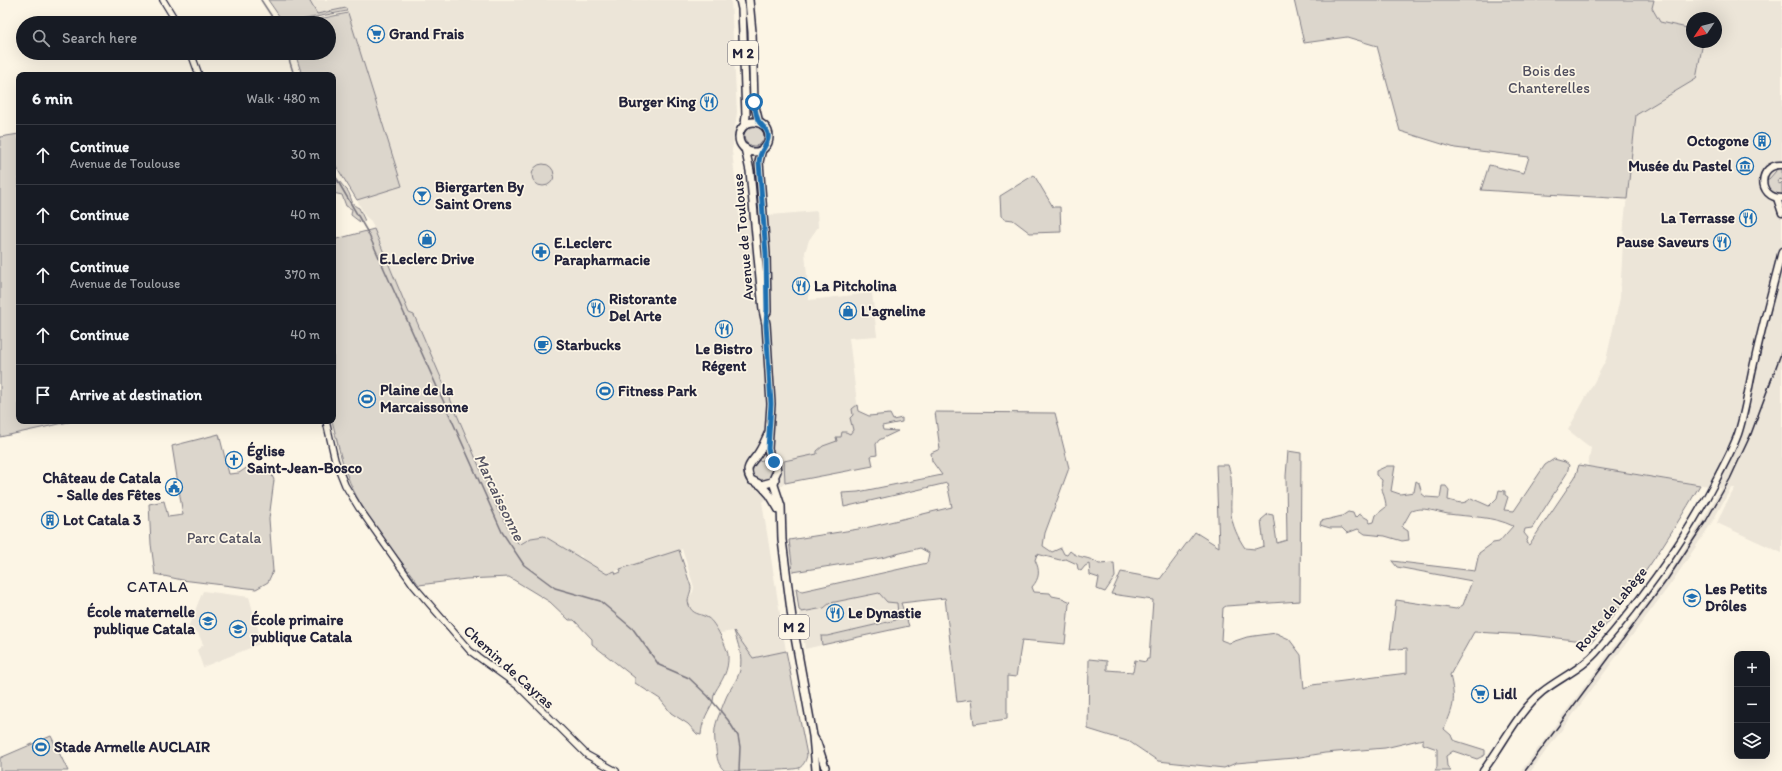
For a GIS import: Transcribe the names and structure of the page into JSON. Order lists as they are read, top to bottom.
{
  "streets": {
    "main road": ["M 2", "Avenue de Toulouse", "Route de Labège"],
    "street": ["Chemin de Cayras"]
  },
  "crossings": [
    ["M 2", "Avenue de Toulouse"]
  ],
  "districts": ["CATALA"],
  "water": ["Marcaissonne"],
  "parks": ["Bois des Chanterelles", "Parc Catala"],
  "places": {
    "supermarket": ["Grand Frais", "Lidl"],
    "restaurant": [
      "Burger King",
      "La Terrasse",
      "Pause Saveurs",
      "La Pitcholina",
      "Ristorante Del Arte",
      "Le Bistro Régent",
      "Le Dynastie"
    ],
    "building": ["Octogone", "Lot Catala 3"],
    "museum": ["Musée du Pastel"],
    "bar": ["Biergarten By Saint Orens"],
    "shop": ["E.Leclerc Drive", "L'agneline"],
    "pharmacy": ["E.Leclerc Parapharmacie"],
    "cafe": ["Starbucks"],
    "sports": ["Fitness Park", "Plaine de la Marcaissonne", "Stade Armelle AUCLAIR"],
    "church": ["Église Saint-Jean-Bosco"],
    "public building": ["Château de Catala - Salle des Fêtes"],
    "school or university": ["Les Petits Drôles", "École maternelle publique Catala", "École primaire publique Catala"]
  },
  "north": "bottom left",
  "page": {
    "search": "Search here",
    "heading": ["6 min", "Walk · 480 m"],
    "list": [
      ["Continue", "Avenue de Toulouse", "30 m"],
      ["Continue", "40 m"],
      ["Continue", "Avenue de Toulouse", "370 m"],
      ["Continue", "40 m"],
      "Arrive at destination"
    ],
    "map_buttons": ["+", "−"]
  }
}
